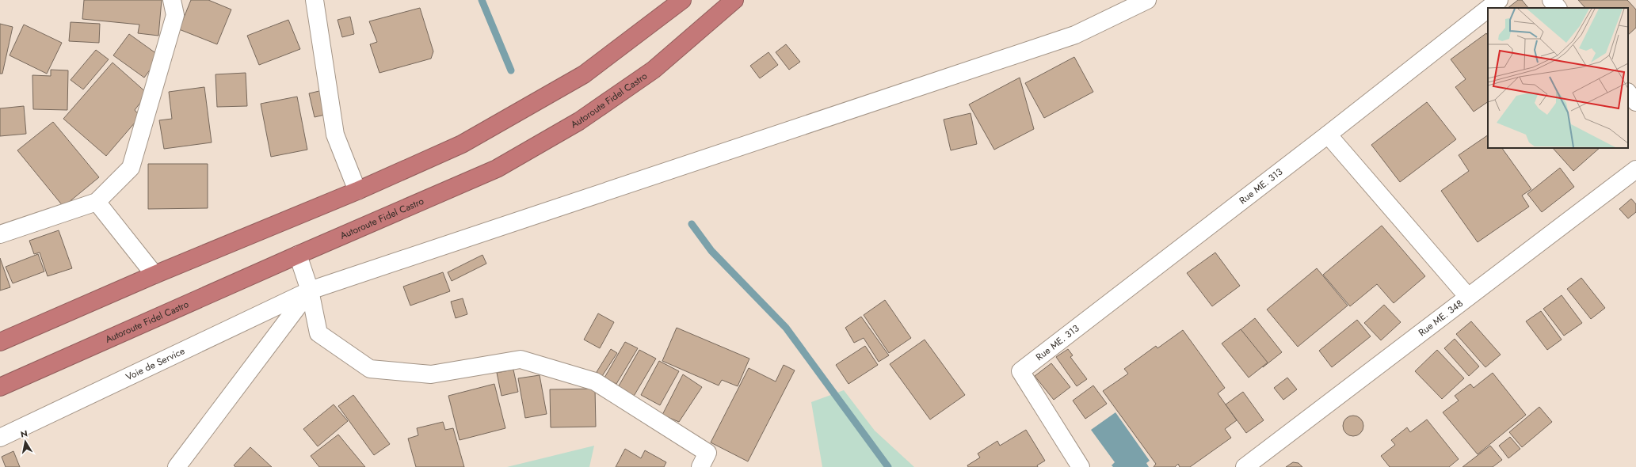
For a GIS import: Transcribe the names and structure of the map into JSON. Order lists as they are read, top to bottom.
{
  "streets": {
    "highway": ["Autoroute Fidel Castro"],
    "street": ["Rue ME. 313", "Rue ME. 348", "Voie de Service"]
  },
  "north": "top"
}
